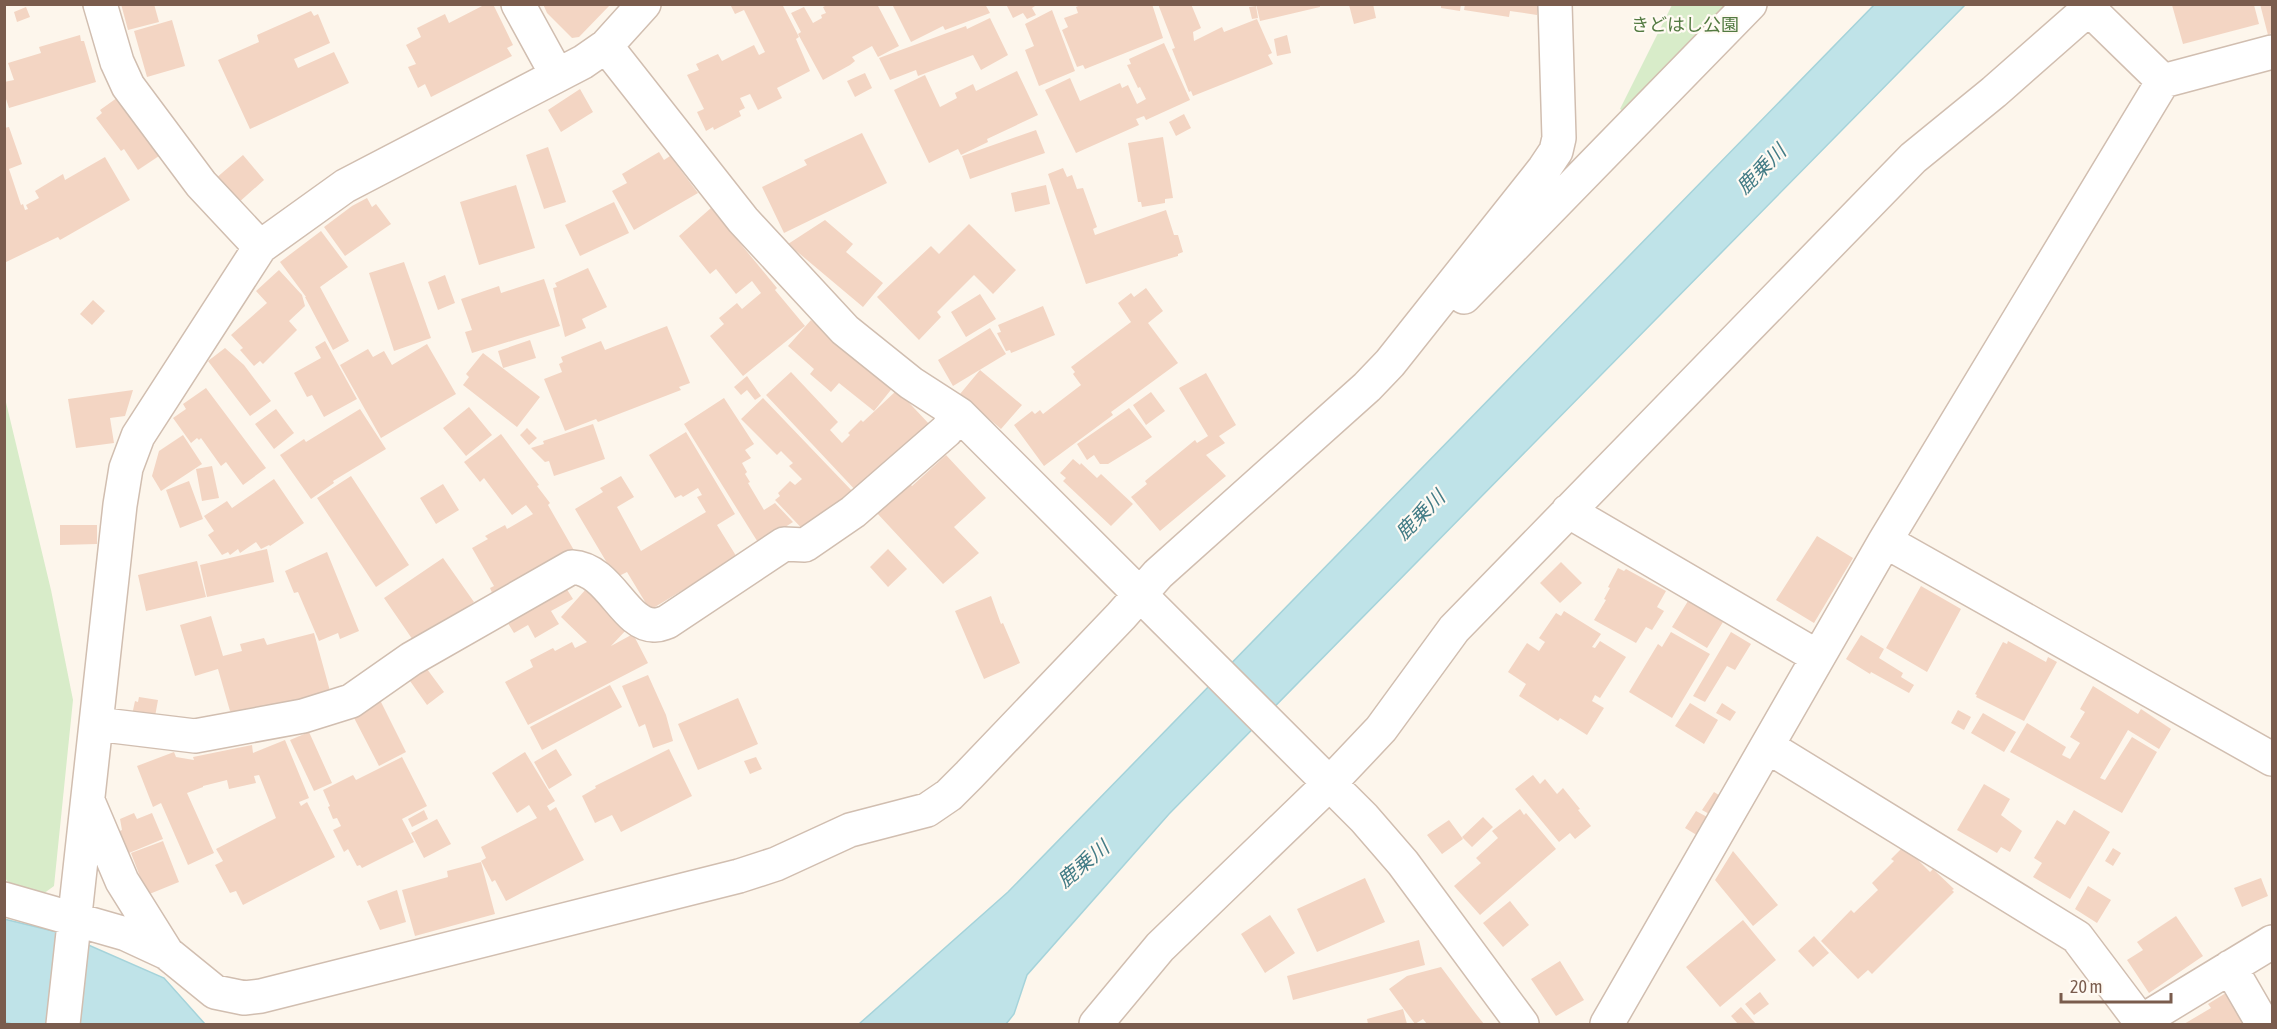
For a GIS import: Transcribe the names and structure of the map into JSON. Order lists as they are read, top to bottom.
{
  "water": ["鹿乗川"],
  "parks": ["きどはし公園"],
  "scale_bar": "20 m"
}
